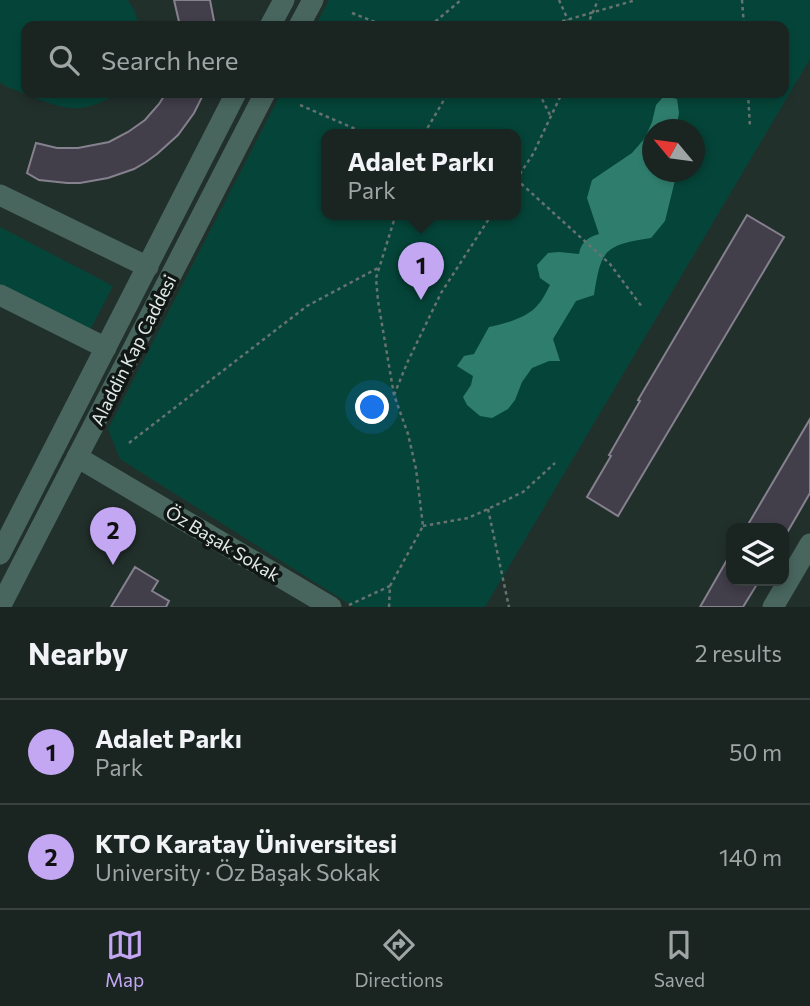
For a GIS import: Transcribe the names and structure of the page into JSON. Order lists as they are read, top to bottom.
{
  "streets": {
    "street": ["Aladdin Kap Caddesi", "Öz Başak Sokak"]
  },
  "crossings": [
    ["Aladdin Kap Caddesi", "Öz Başak Sokak"]
  ],
  "north": "top left",
  "page": {
    "search": "Search here",
    "popup": ["Adalet Parkı", "Park"],
    "pins": ["1", "2"],
    "heading": ["Nearby", "2 results"],
    "list": [
      {
        "mark": "1",
        "name": "Adalet Parkı",
        "note": "Park",
        "value": "50 m"
      },
      {
        "mark": "2",
        "name": "KTO Karatay Üniversitesi",
        "note": "University · Öz Başak Sokak",
        "value": "140 m"
      }
    ],
    "nav": ["Map", "Directions", "Saved"]
  }
}
